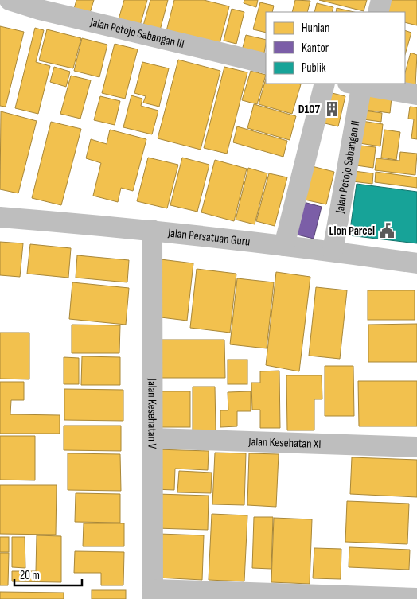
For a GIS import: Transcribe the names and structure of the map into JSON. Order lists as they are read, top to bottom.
{
  "streets": {
    "street": [
      "Jalan Petojo Sabangan III",
      "Jalan Petojo Sabangan II",
      "Jalan Persatuan Guru",
      "Jalan Kesehatan V",
      "Jalan Kesehatan XI"
    ]
  },
  "crossings": [
    ["Jalan Petojo Sabangan II", "Jalan Persatuan Guru"],
    ["Jalan Persatuan Guru", "Jalan Kesehatan V"],
    ["Jalan Kesehatan V", "Jalan Kesehatan XI"]
  ],
  "places": {
    "building": ["D107"],
    "public building": ["Lion Parcel"]
  },
  "legend": ["Hunian", "Kantor", "Publik"],
  "scale_bar": "20 m"
}
